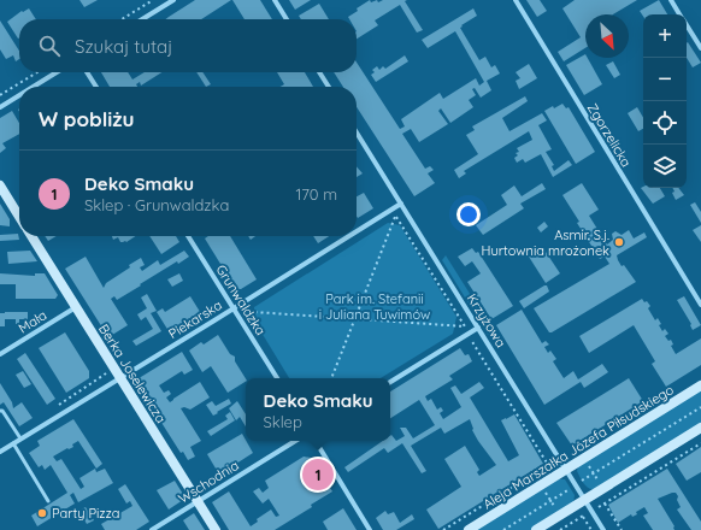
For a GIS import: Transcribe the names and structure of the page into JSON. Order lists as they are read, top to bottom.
{
  "streets": {
    "street": [
      "Zgorzelicka",
      "Grunwaldzka",
      "Piekarska",
      "Krzyżowa",
      "Mała",
      "Berka Joselewicza",
      "Aleja Marszałka Józefa Piłsudskiego",
      "Wschodnia"
    ]
  },
  "crossings": [
    ["Grunwaldzka", "Piekarska"],
    ["Piekarska", "Krzyżowa"],
    ["Piekarska", "Berka Joselewicza"],
    ["Krzyżowa", "Aleja Marszałka Józefa Piłsudskiego"],
    ["Mała", "Berka Joselewicza"],
    ["Berka Joselewicza", "Wschodnia"]
  ],
  "parks": ["Park im. Stefanii i Juliana Tuwimów"],
  "places": ["Asmir. S.j. Hurtownia mrożonek", "Party Pizza"],
  "north": "bottom right",
  "page": {
    "map_buttons": ["+", "−"],
    "search": "Szukaj tutaj",
    "heading": "W pobliżu",
    "list": [
      {
        "mark": "1",
        "name": "Deko Smaku",
        "note": "Sklep · Grunwaldzka",
        "value": "170 m"
      }
    ],
    "popup": ["Deko Smaku", "Sklep"],
    "pins": "1"
  }
}
